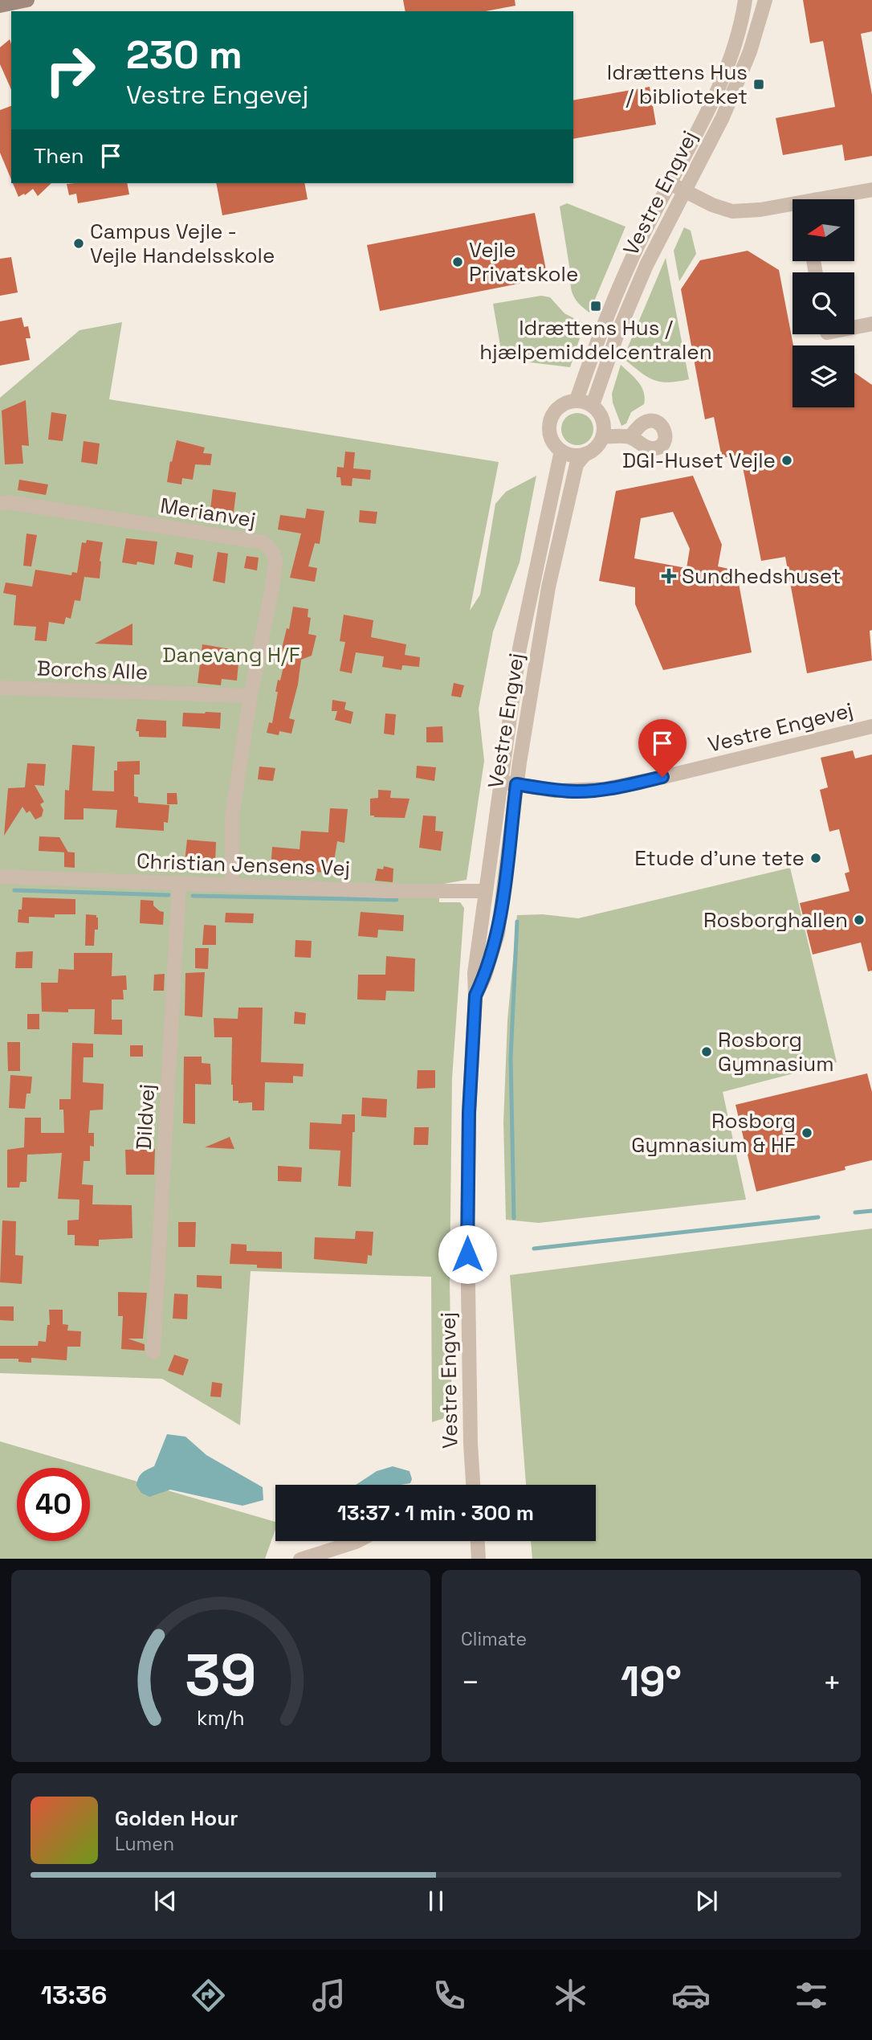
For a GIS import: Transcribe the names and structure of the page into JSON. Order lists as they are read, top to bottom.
{
  "streets": {
    "street": [
      "Vestre Engvej",
      "Merianvej",
      "Borchs Alle",
      "Vestre Engevej",
      "Christian Jensens Vej",
      "Dildvej"
    ]
  },
  "crossings": [
    ["Vestre Engvej", "Vestre Engevej"],
    ["Vestre Engvej", "Christian Jensens Vej"],
    ["Merianvej", "Borchs Alle"],
    ["Merianvej", "Christian Jensens Vej"],
    ["Christian Jensens Vej", "Dildvej"]
  ],
  "parks": ["Danevang H/F"],
  "places": {
    "transit": ["Idrættens Hus / biblioteket", "Idrættens Hus / hjælpemiddelcentralen"],
    "other": [
      "Campus Vejle - Vejle Handelsskole",
      "Vejle Privatskole",
      "DGI-Huset Vejle",
      "Etude d'une tete",
      "Rosborghallen",
      "Rosborg Gymnasium",
      "Rosborg Gymnasium & HF"
    ],
    "health": ["Sundhedshuset"]
  },
  "north": "left",
  "page": {
    "turn": ["230 m", "Vestre Engevej"],
    "then": "Then",
    "limit": "40",
    "trip": "13:37 · 1 min · 300 m",
    "tile": "Climate",
    "heat": ["−", "19°", "+"],
    "song": ["Golden Hour", "Lumen"],
    "tabs": "13:36",
    "gauge": ["39", "km/h"]
  }
}
